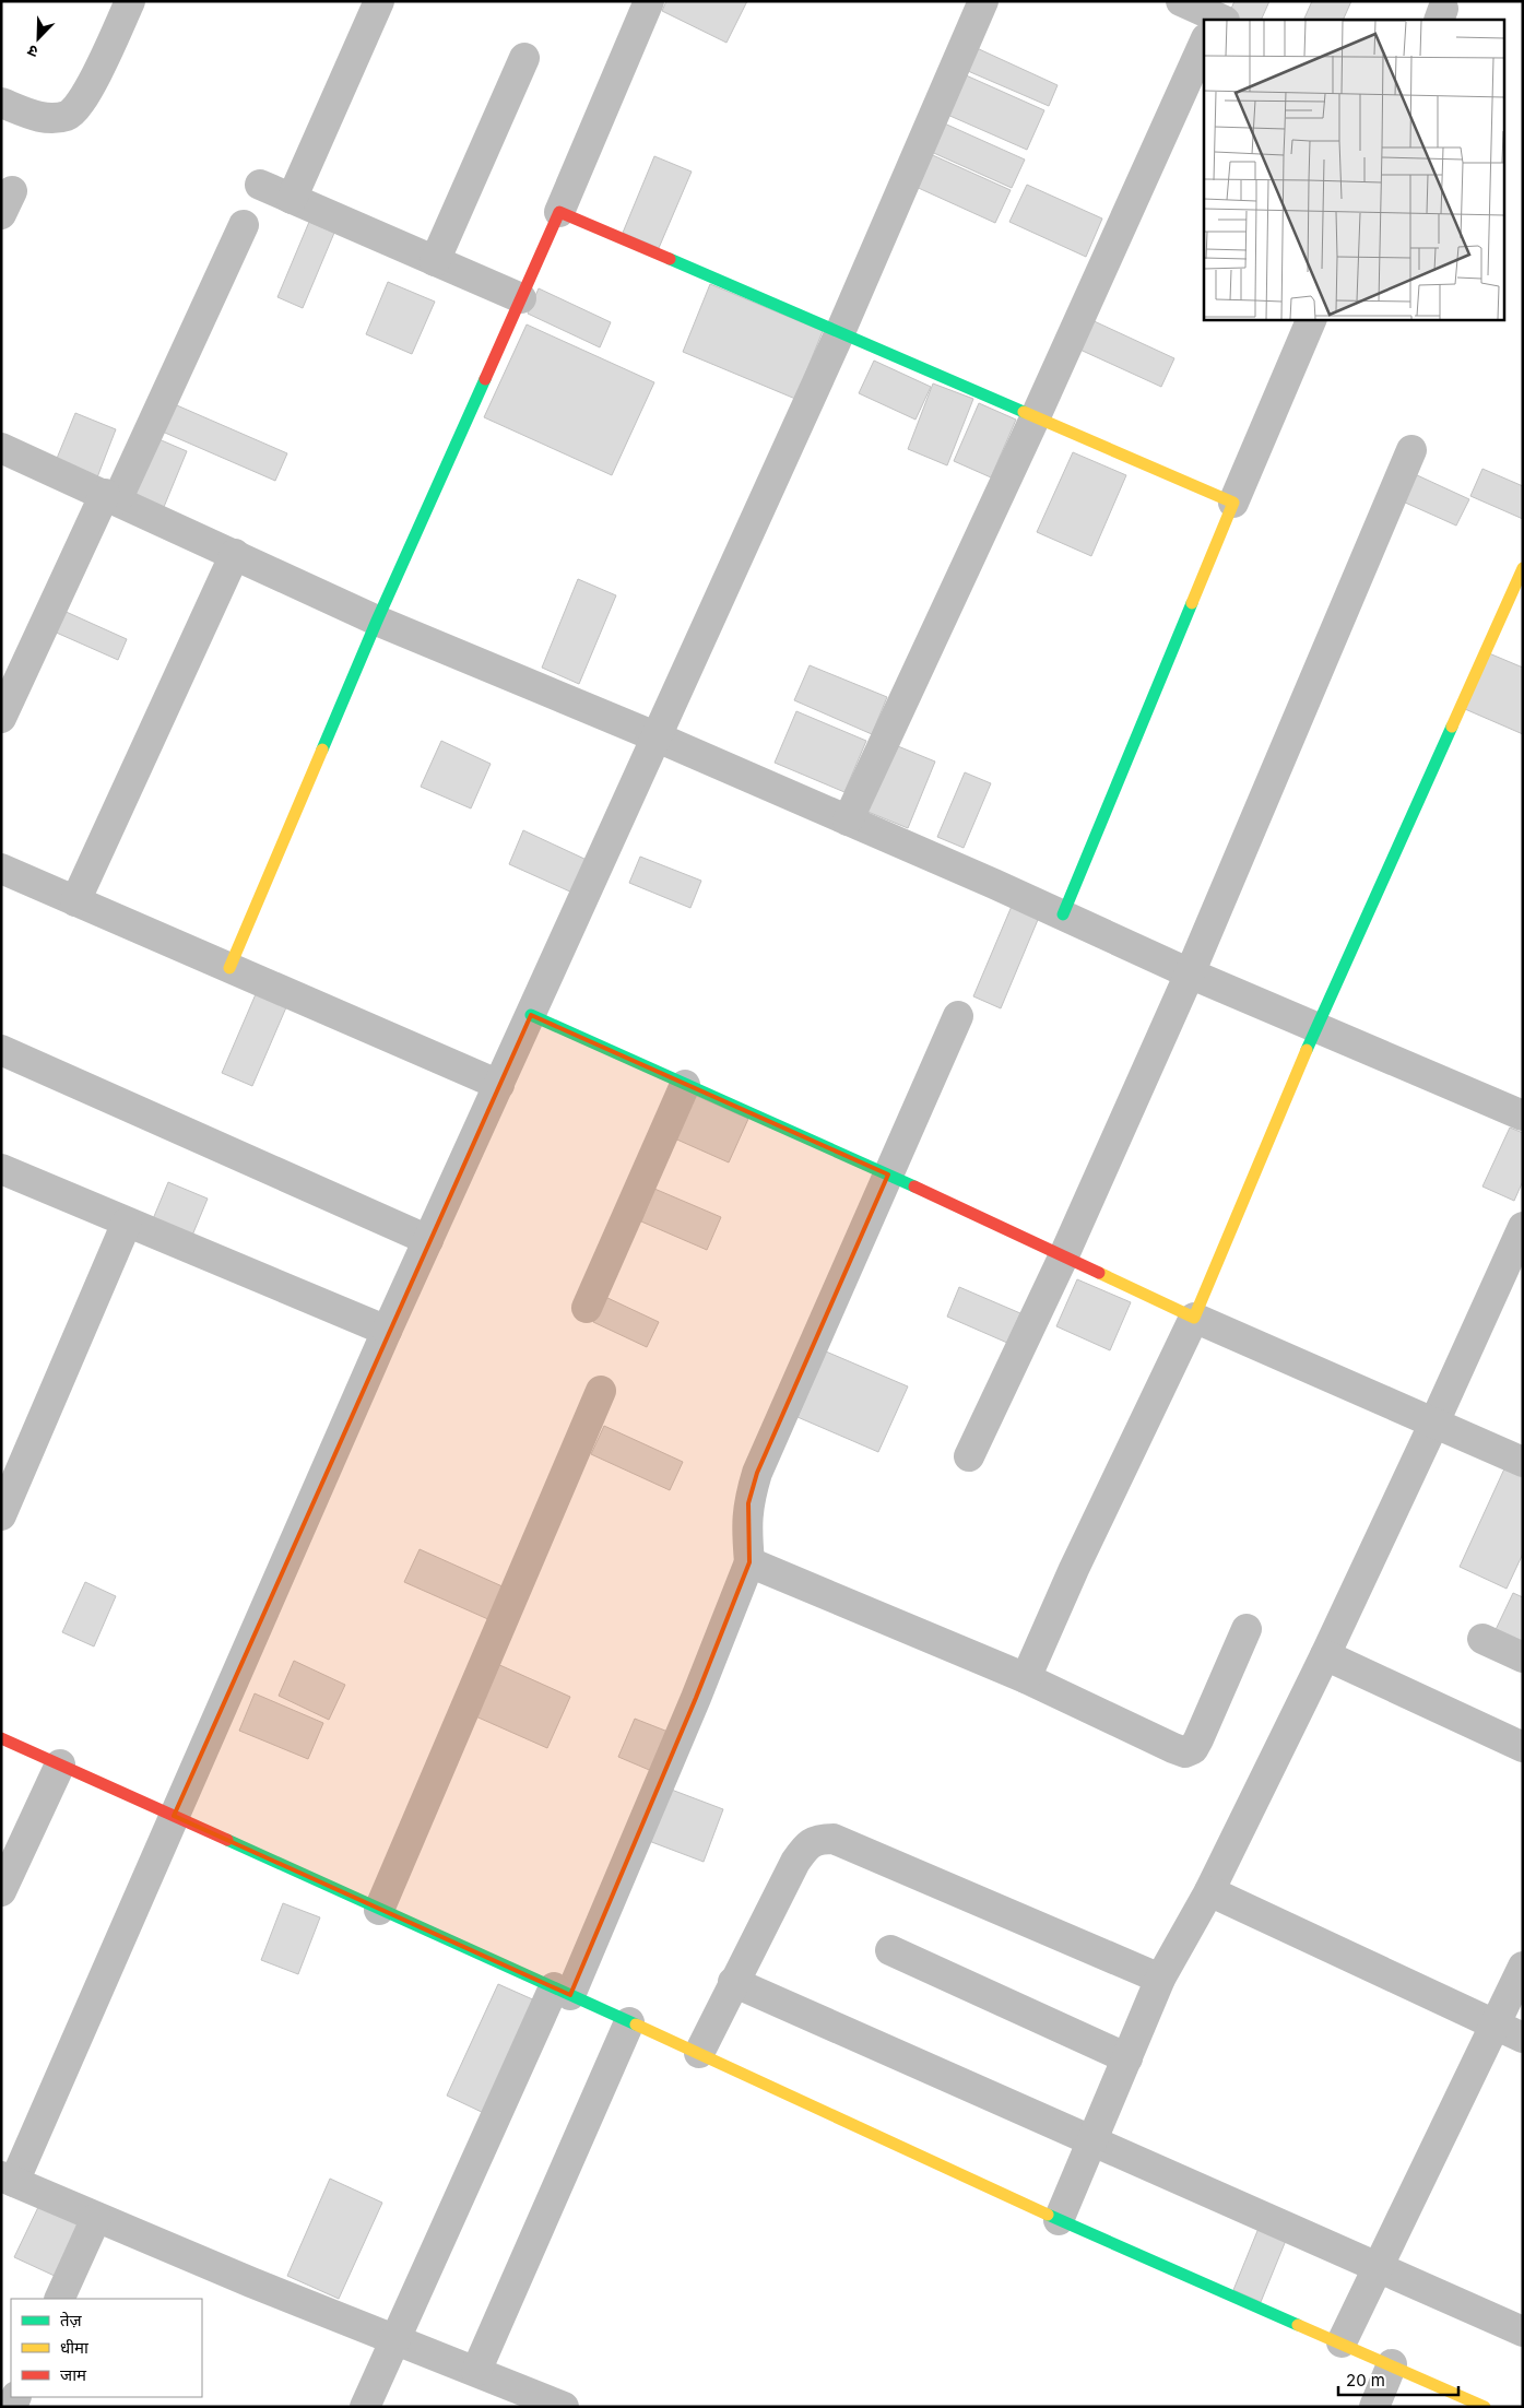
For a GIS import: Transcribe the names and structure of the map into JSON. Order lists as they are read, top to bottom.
{
  "legend": ["तेज़", "धीमा", "जाम"],
  "scale_bar": "20 m",
  "north": "bottom left"
}
